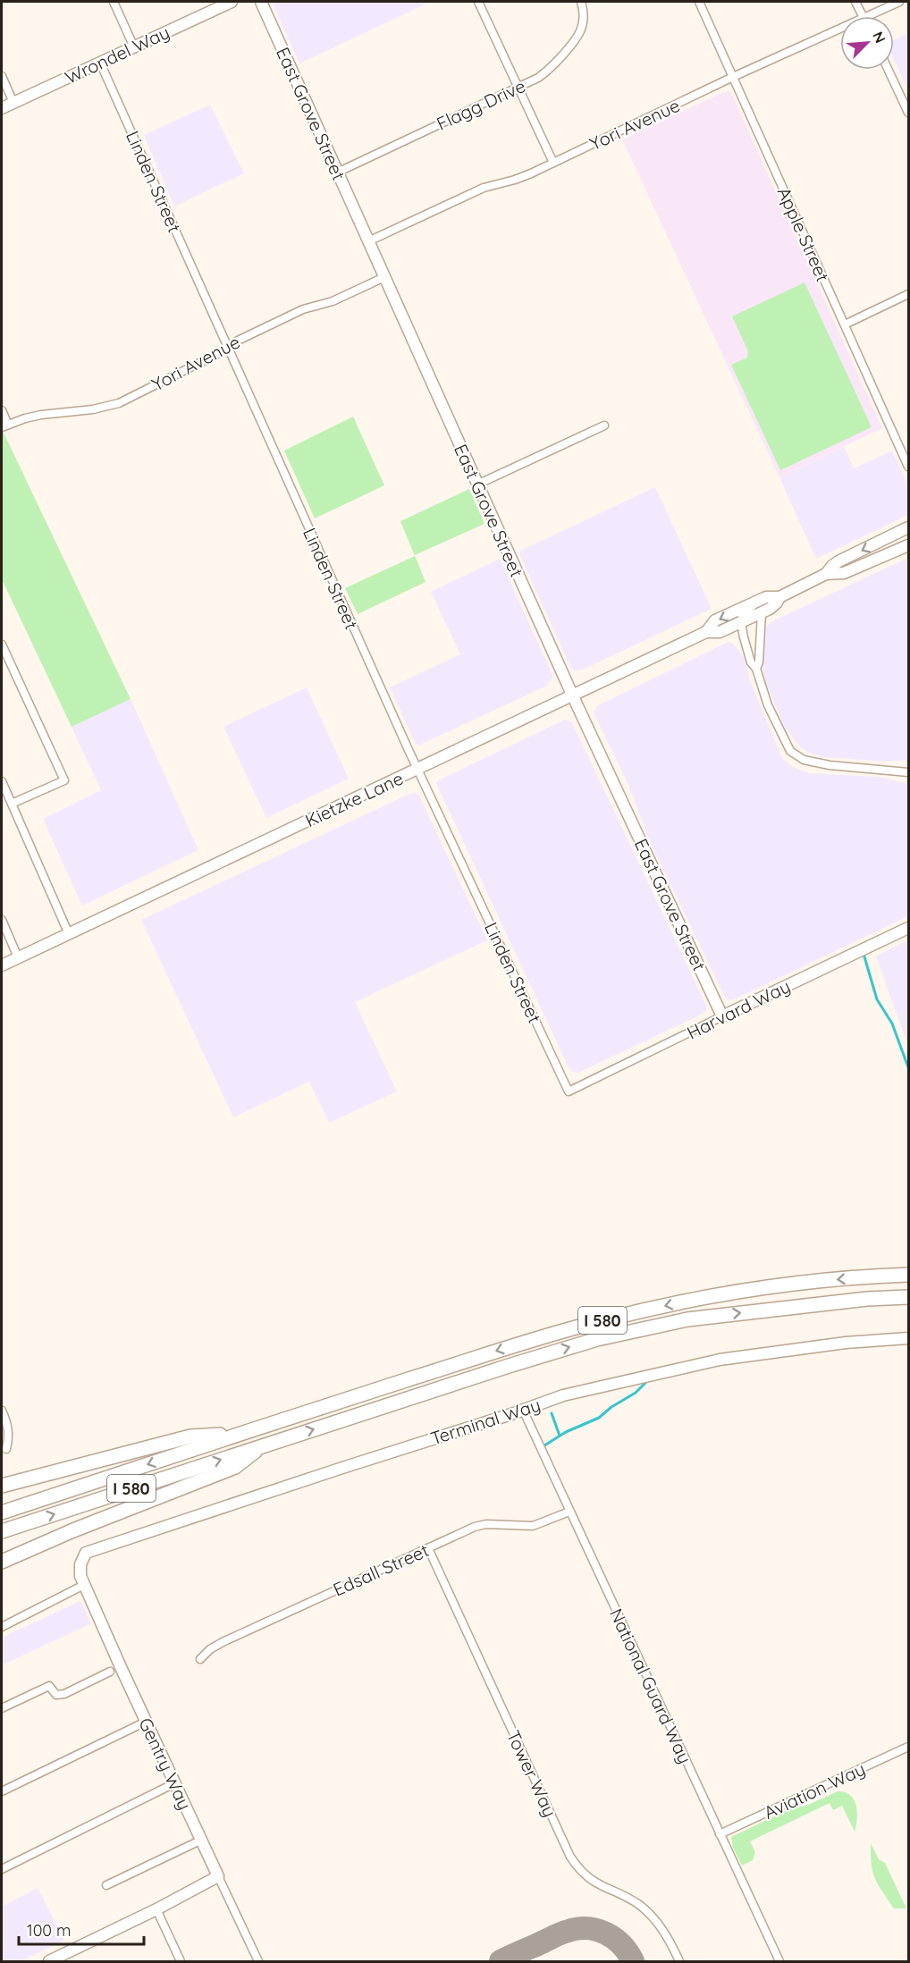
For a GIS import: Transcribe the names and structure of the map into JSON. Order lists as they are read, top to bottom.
{
  "streets": {
    "highway": ["I 580"],
    "street": [
      "Wrondel Way",
      "Flagg Drive",
      "East Grove Street",
      "Yori Avenue",
      "Linden Street",
      "Apple Street",
      "Kietzke Lane",
      "Harvard Way",
      "Terminal Way",
      "Edsall Street",
      "National Guard Way",
      "Gentry Way",
      "Tower Way",
      "Aviation Way"
    ]
  },
  "crossings": [
    ["Wrondel Way", "Linden Street"],
    ["Flagg Drive", "East Grove Street"],
    ["East Grove Street", "Yori Avenue"],
    ["East Grove Street", "Kietzke Lane"],
    ["East Grove Street", "Harvard Way"],
    ["Yori Avenue", "Linden Street"],
    ["Yori Avenue", "Apple Street"],
    ["Linden Street", "Kietzke Lane"],
    ["Linden Street", "Harvard Way"],
    ["Terminal Way", "National Guard Way"],
    ["Terminal Way", "Gentry Way"],
    ["Edsall Street", "National Guard Way"],
    ["Edsall Street", "Tower Way"],
    ["National Guard Way", "Aviation Way"]
  ],
  "scale_bar": "100 m",
  "north": "top right"
}
